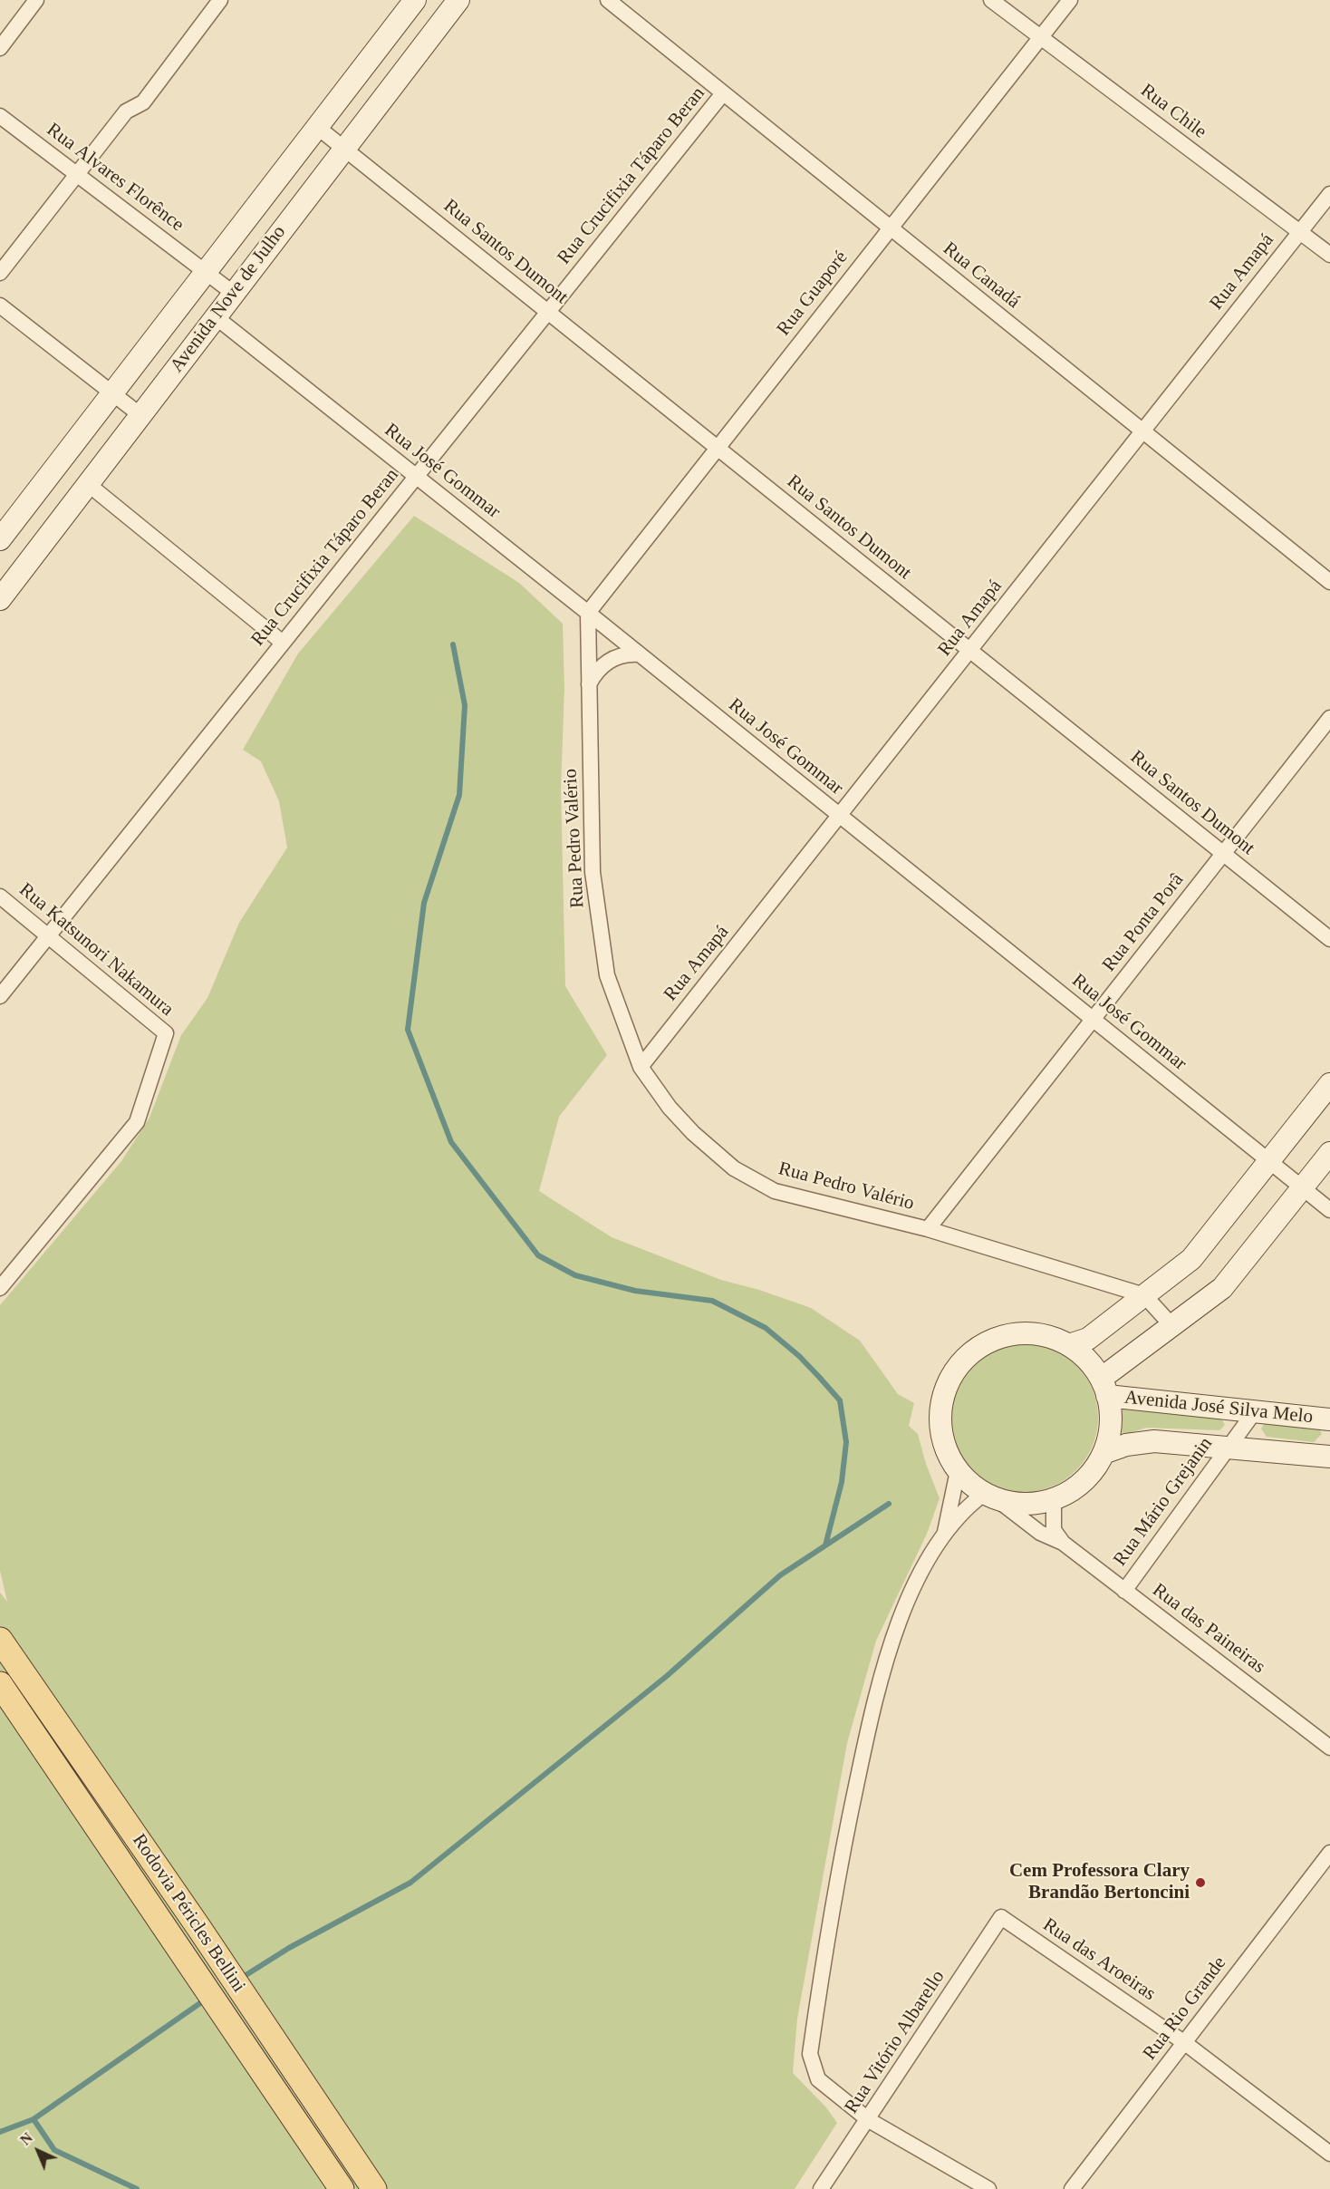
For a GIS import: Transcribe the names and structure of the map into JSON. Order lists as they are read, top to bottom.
{
  "streets": {
    "main road": ["Rodovia Péricles Bellini"],
    "street": [
      "Rua Chile",
      "Rua Crucifixia Táparo Beran",
      "Rua Alvares Florênce",
      "Rua Santos Dumont",
      "Rua Amapá",
      "Rua Canadá",
      "Rua Guaporé",
      "Avenida Nove de Julho",
      "Rua José Gommar",
      "Rua Pedro Valério",
      "Rua Ponta Porâ",
      "Rua Katsunori Nakamura",
      "Avenida José Silva Melo",
      "Rua Mário Grejanin",
      "Rua das Paineiras",
      "Rua das Aroeiras",
      "Rua Rio Grande",
      "Rua Vitório Albarello"
    ]
  },
  "crossings": [
    ["Rua Chile", "Rua Amapá"],
    ["Rua Chile", "Rua Guaporé"],
    ["Rua Crucifixia Táparo Beran", "Rua Santos Dumont"],
    ["Rua Crucifixia Táparo Beran", "Rua Canadá"],
    ["Rua Crucifixia Táparo Beran", "Rua José Gommar"],
    ["Rua Crucifixia Táparo Beran", "Rua Katsunori Nakamura"],
    ["Rua Alvares Florênce", "Avenida Nove de Julho"],
    ["Rua Santos Dumont", "Rua Amapá"],
    ["Rua Santos Dumont", "Rua Guaporé"],
    ["Rua Santos Dumont", "Avenida Nove de Julho"],
    ["Rua Santos Dumont", "Rua Ponta Porâ"],
    ["Rua Amapá", "Rua Canadá"],
    ["Rua Amapá", "Rua José Gommar"],
    ["Rua Amapá", "Rua Pedro Valério"],
    ["Rua Canadá", "Rua Guaporé"],
    ["Rua Guaporé", "Rua José Gommar"],
    ["Rua Guaporé", "Rua Pedro Valério"],
    ["Avenida Nove de Julho", "Rua José Gommar"],
    ["Rua José Gommar", "Rua Pedro Valério"],
    ["Rua José Gommar", "Rua Ponta Porâ"],
    ["Rua Pedro Valério", "Rua Ponta Porâ"],
    ["Avenida José Silva Melo", "Rua Mário Grejanin"],
    ["Avenida José Silva Melo", "Rua das Paineiras"],
    ["Rua Mário Grejanin", "Rua das Paineiras"],
    ["Rua das Aroeiras", "Rua Rio Grande"],
    ["Rua das Aroeiras", "Rua Vitório Albarello"]
  ],
  "places": ["Cem Professora Clary Brandão Bertoncini"],
  "north": "top left"
}
